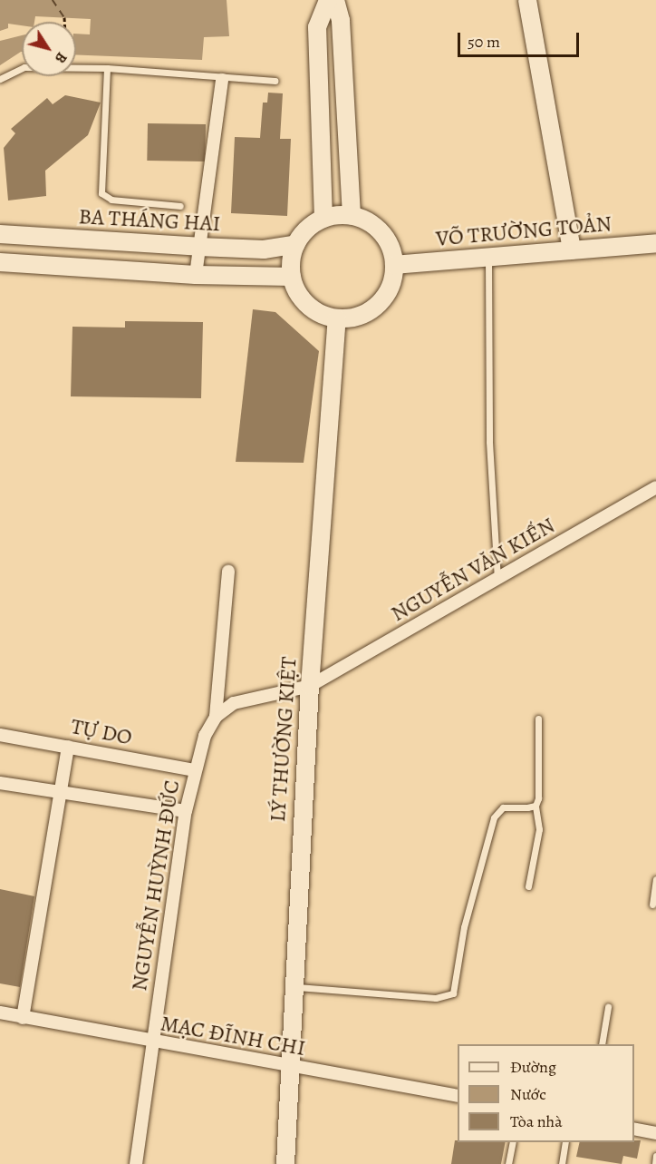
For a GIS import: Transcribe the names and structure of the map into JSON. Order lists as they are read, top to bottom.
{
  "streets": {
    "main road": ["BA THÁNG HAI", "VÕ TRƯỜNG TOẢN", "LÝ THƯỜNG KIỆT"],
    "street": [
      "NGUYỄN VĂN KIẾN",
      "TỰ DO",
      "NGUYỄN HUỲNH ĐỨC",
      "MẠC ĐĨNH CHI"
    ]
  },
  "crossings": [
    ["BA THÁNG HAI", "VÕ TRƯỜNG TOẢN"],
    ["BA THÁNG HAI", "LÝ THƯỜNG KIỆT"],
    ["VÕ TRƯỜNG TOẢN", "LÝ THƯỜNG KIỆT"],
    ["NGUYỄN VĂN KIẾN", "LÝ THƯỜNG KIỆT"],
    ["TỰ DO", "NGUYỄN HUỲNH ĐỨC"],
    ["LÝ THƯỜNG KIỆT", "MẠC ĐĨNH CHI"],
    ["NGUYỄN HUỲNH ĐỨC", "MẠC ĐĨNH CHI"]
  ],
  "legend": ["Đường", "Nước", "Tòa nhà"],
  "scale_bar": "50 m",
  "north": "bottom right"
}
